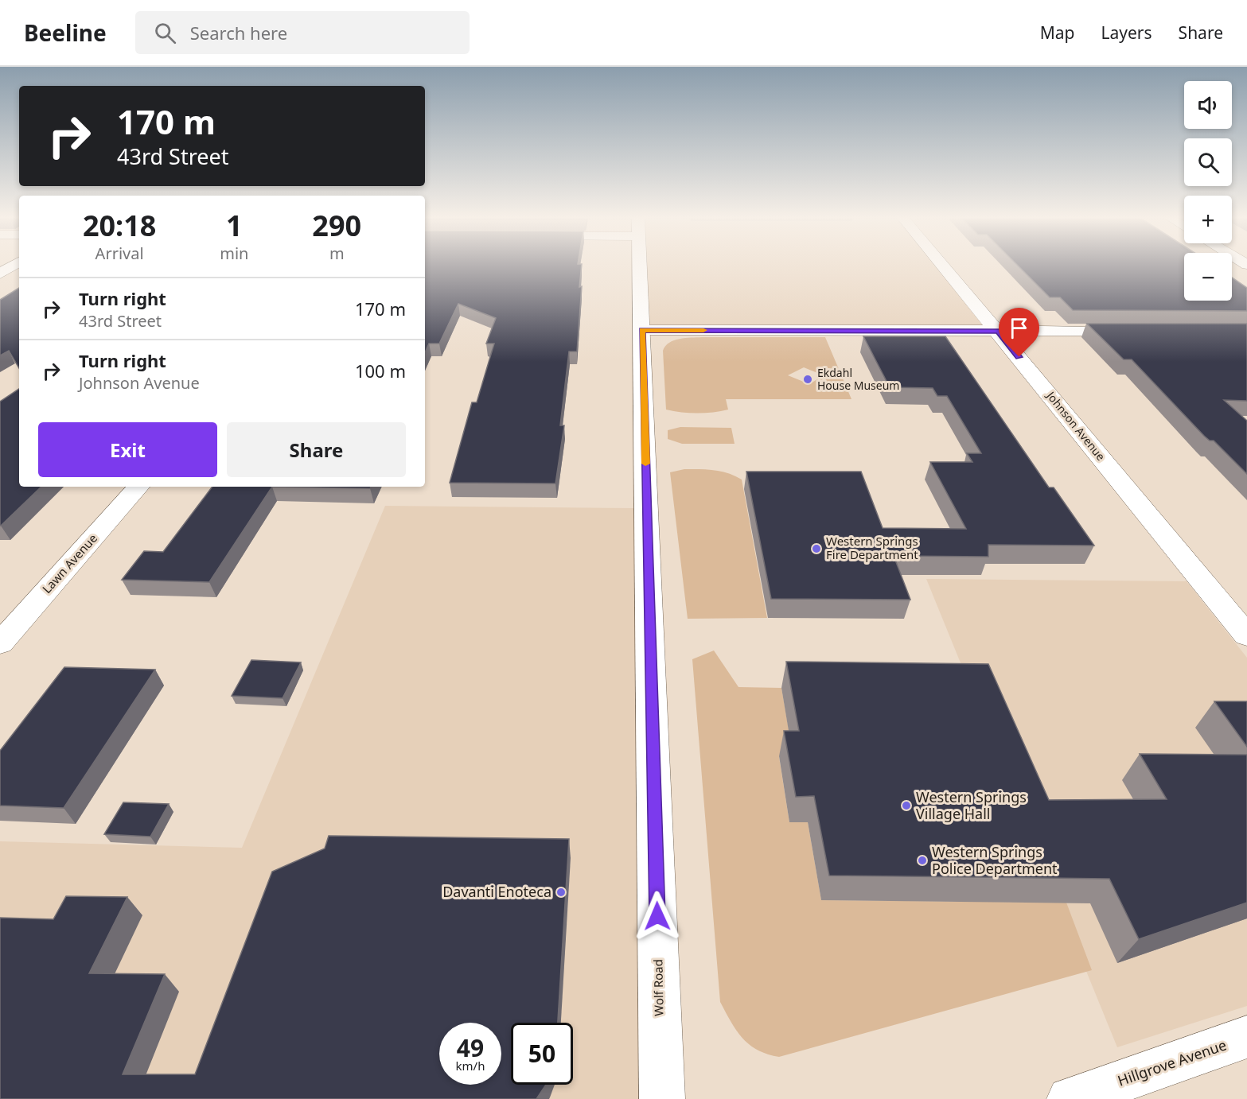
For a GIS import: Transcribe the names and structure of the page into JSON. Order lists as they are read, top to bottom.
{
  "streets": {
    "street": [
      "Johnson Avenue",
      "Lawn Avenue",
      "Wolf Road",
      "Hillgrove Avenue"
    ]
  },
  "places": [
    "Ekdahl House Museum",
    "Western Springs Fire Department",
    "Western Springs Village Hall",
    "Western Springs Police Department",
    "Davanti Enoteca"
  ],
  "page": {
    "header": "Beeline",
    "search": "Search here",
    "nav": ["Map", "Layers", "Share"],
    "map_buttons": ["+", "−"],
    "turn": ["170 m", "43rd Street"],
    "eta": [
      "20:18",
      "Arrival",
      "1",
      "min",
      "290",
      "m"
    ],
    "list": [
      {
        "name": "Turn right",
        "note": "43rd Street",
        "value": "170 m"
      },
      {
        "name": "Turn right",
        "note": "Johnson Avenue",
        "value": "100 m"
      }
    ],
    "buttons": ["Exit", "Share"],
    "speed": "49 km/h",
    "limit": "50"
  }
}
